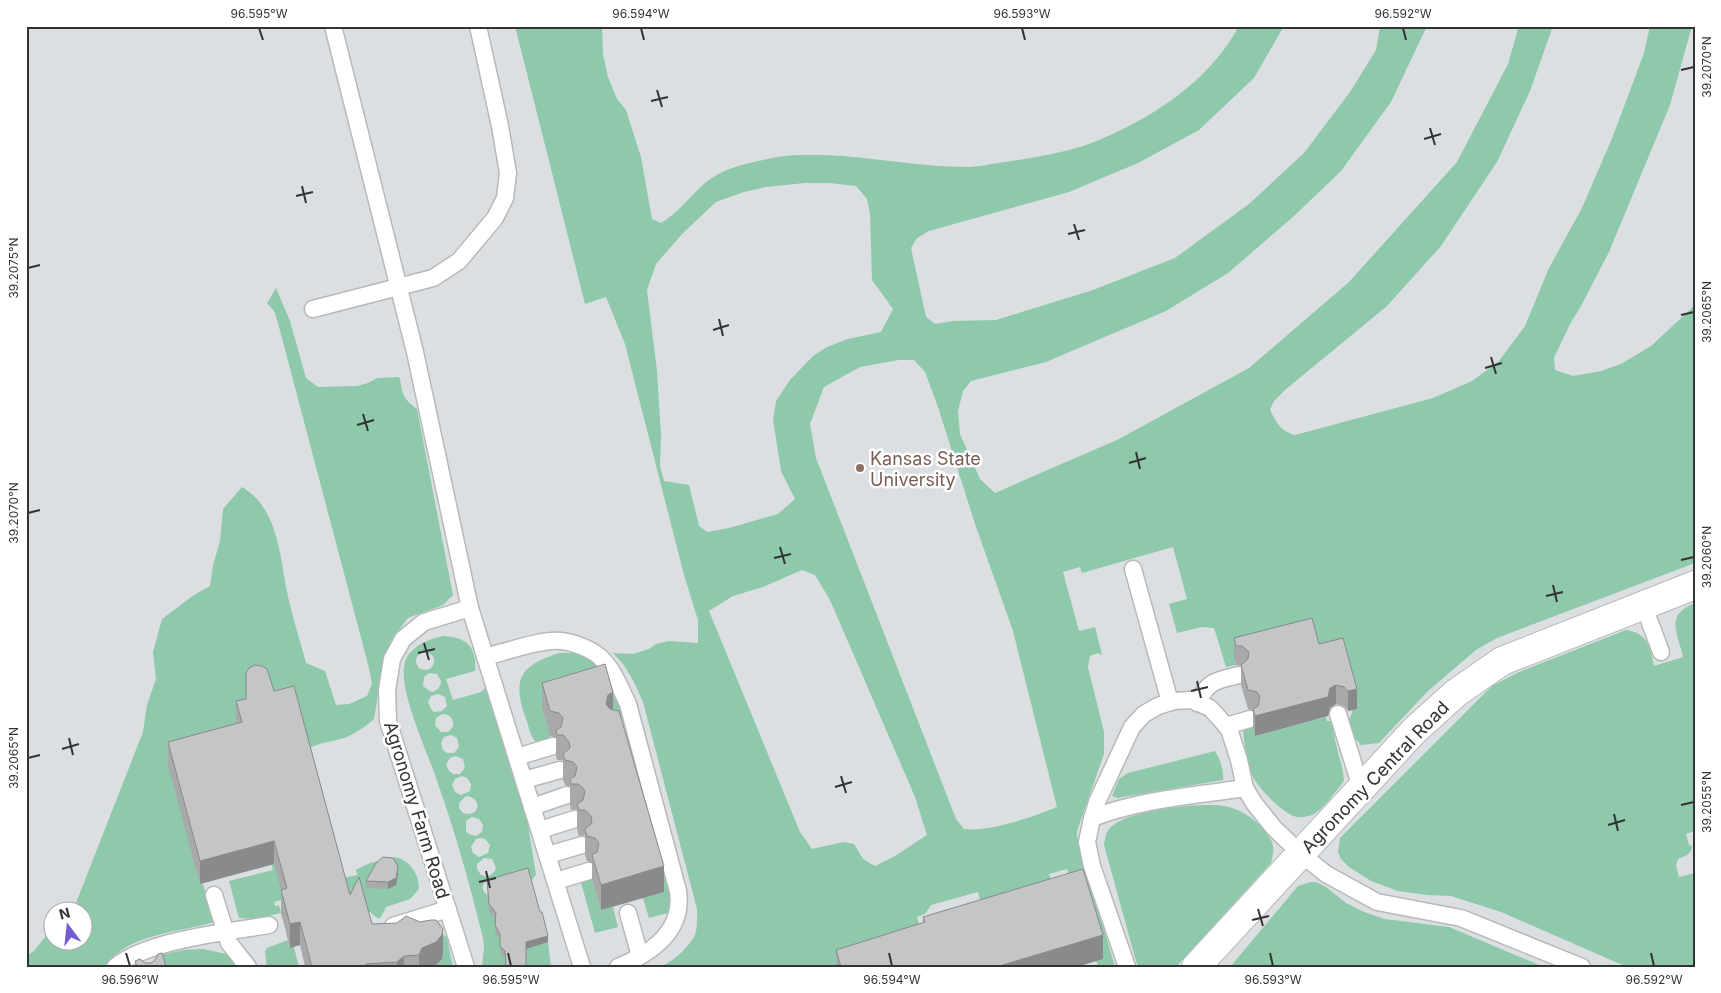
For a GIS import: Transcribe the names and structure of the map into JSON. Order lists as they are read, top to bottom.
{
  "streets": {
    "street": ["Agronomy Central Road"],
    "lane": ["Agronomy Farm Road"]
  },
  "places": ["Kansas State University"],
  "north": "top",
  "coordinates": [
    "96.595°W",
    "96.594°W",
    "96.593°W",
    "96.592°W",
    "39.2070°N",
    "39.2075°N",
    "39.2065°N",
    "39.2060°N",
    "39.2055°N",
    "96.596°W"
  ]
}
